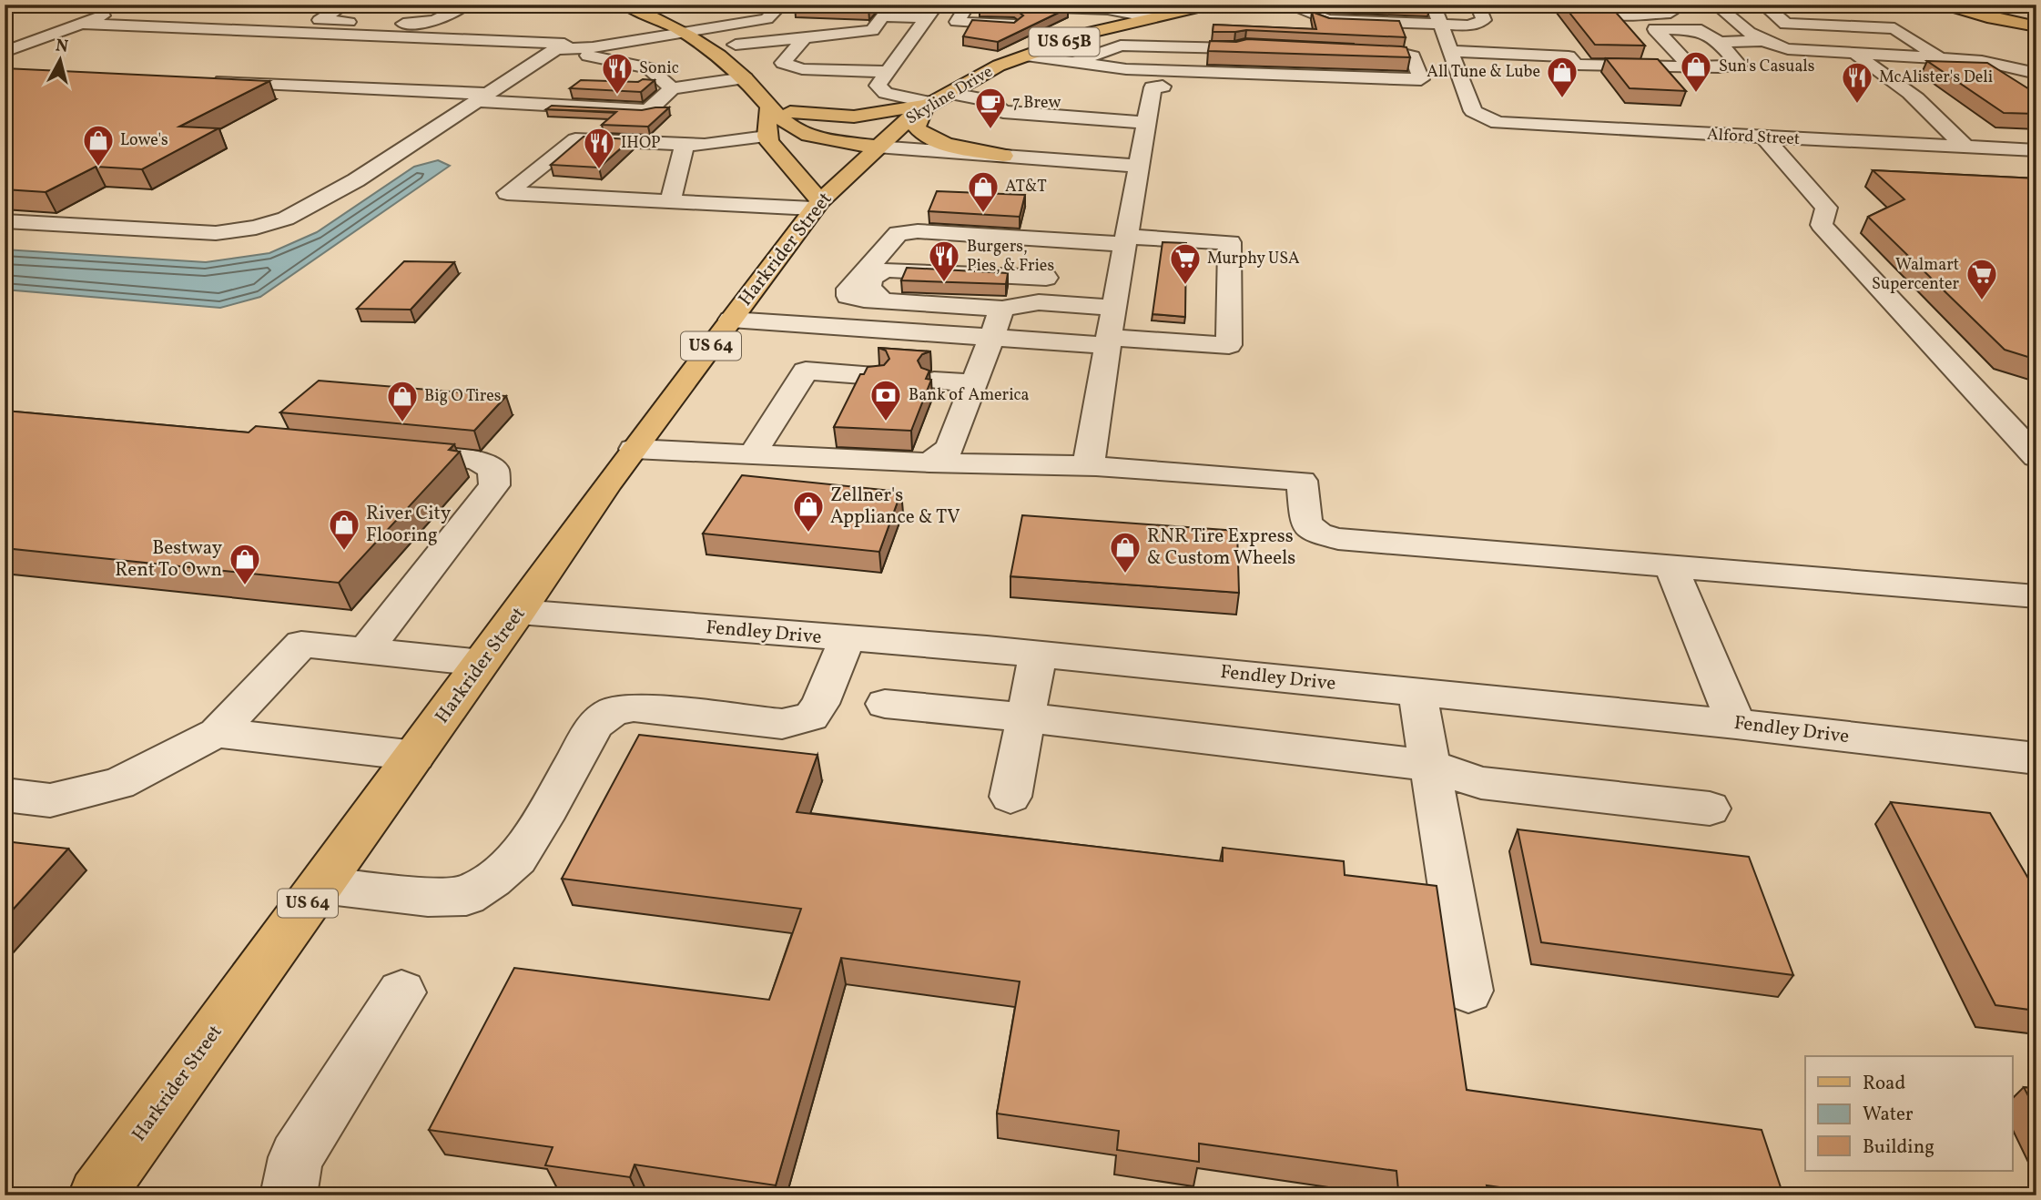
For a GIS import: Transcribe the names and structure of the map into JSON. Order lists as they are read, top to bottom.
{
  "streets": {
    "main road": [
      "US 65B",
      "Skyline Drive",
      "Harkrider Street",
      "US 64"
    ],
    "street": ["Alford Street", "Fendley Drive"]
  },
  "crossings": [
    ["Skyline Drive", "Harkrider Street"],
    ["Harkrider Street", "Fendley Drive"]
  ],
  "places": {
    "shop": [
      "Sun's Casuals",
      "All Tune & Lube",
      "Lowe's",
      "AT&T",
      "Big O Tires",
      "Zellner's Appliance & TV",
      "River City Flooring",
      "RNR Tire Express & Custom Wheels",
      "Bestway Rent To Own"
    ],
    "restaurant": [
      "Sonic",
      "McAlister's Deli",
      "IHOP",
      "Burgers, Pies, & Fries"
    ],
    "cafe": ["7 Brew"],
    "supermarket": ["Murphy USA", "Walmart Supercenter"],
    "bank": ["Bank of America"]
  },
  "legend": ["Road", "Water", "Building"],
  "north": "top"
}
